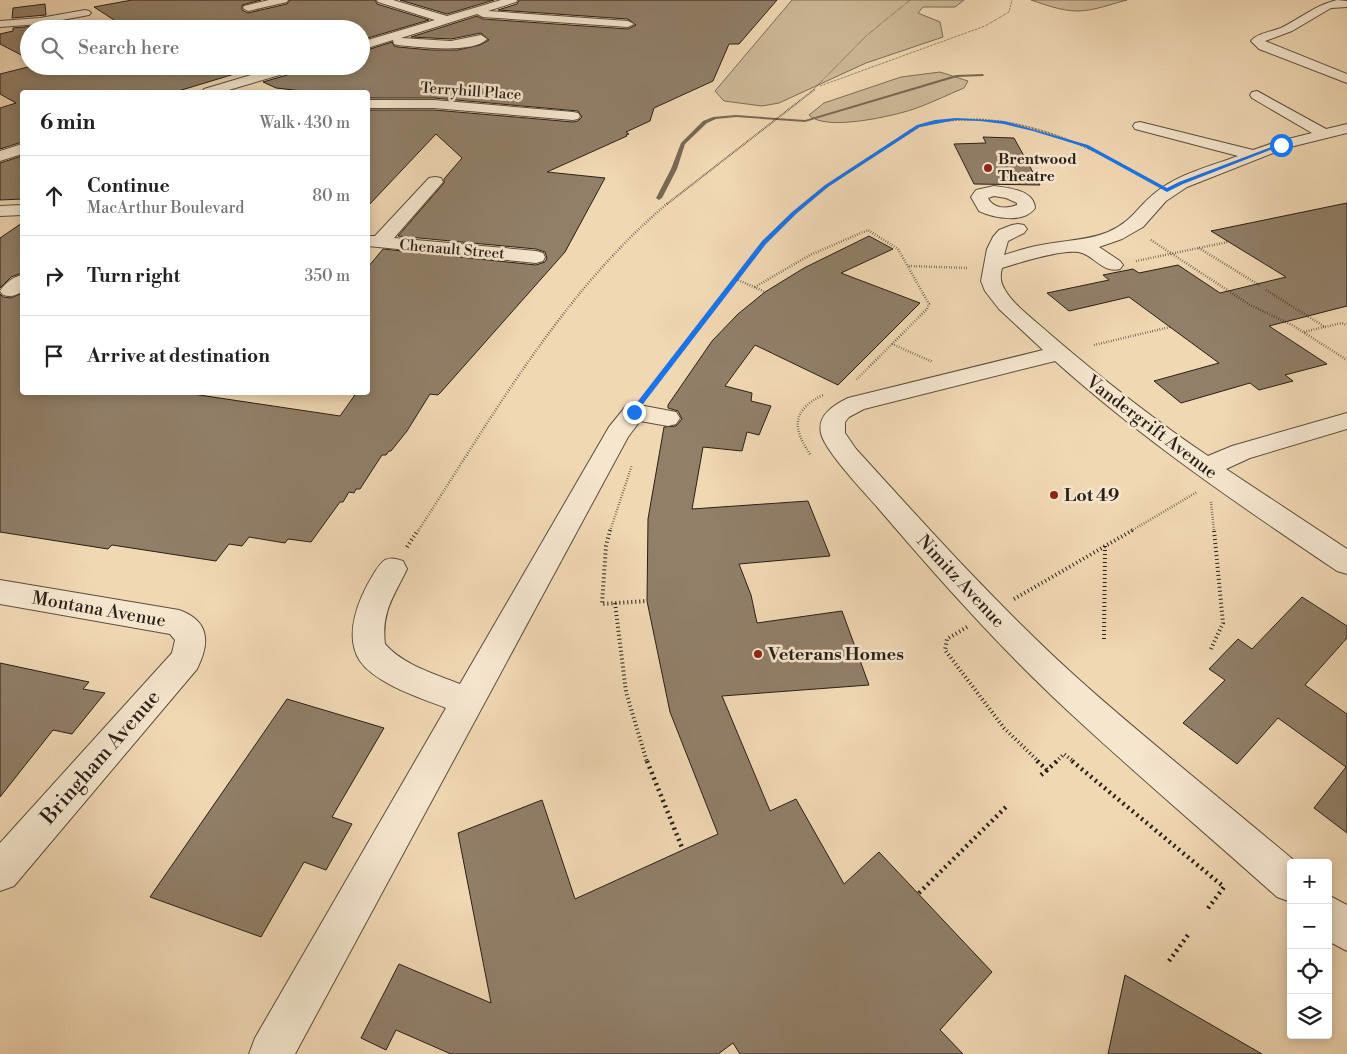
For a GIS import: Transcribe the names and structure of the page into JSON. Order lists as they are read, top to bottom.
{
  "streets": {
    "street": [
      "Terryhill Place",
      "Chenault Street",
      "Vandergrift Avenue",
      "Nimitz Avenue",
      "Montana Avenue",
      "Bringham Avenue"
    ]
  },
  "crossings": [
    ["Vandergrift Avenue", "Nimitz Avenue"],
    ["Montana Avenue", "Bringham Avenue"]
  ],
  "places": ["Brentwood Theatre", "Lot 49", "Veterans Homes"],
  "page": {
    "search": "Search here",
    "heading": ["6 min", "Walk · 430 m"],
    "list": [
      ["Continue", "MacArthur Boulevard", "80 m"],
      ["Turn right", "350 m"],
      "Arrive at destination"
    ],
    "map_buttons": ["+", "−"]
  }
}
